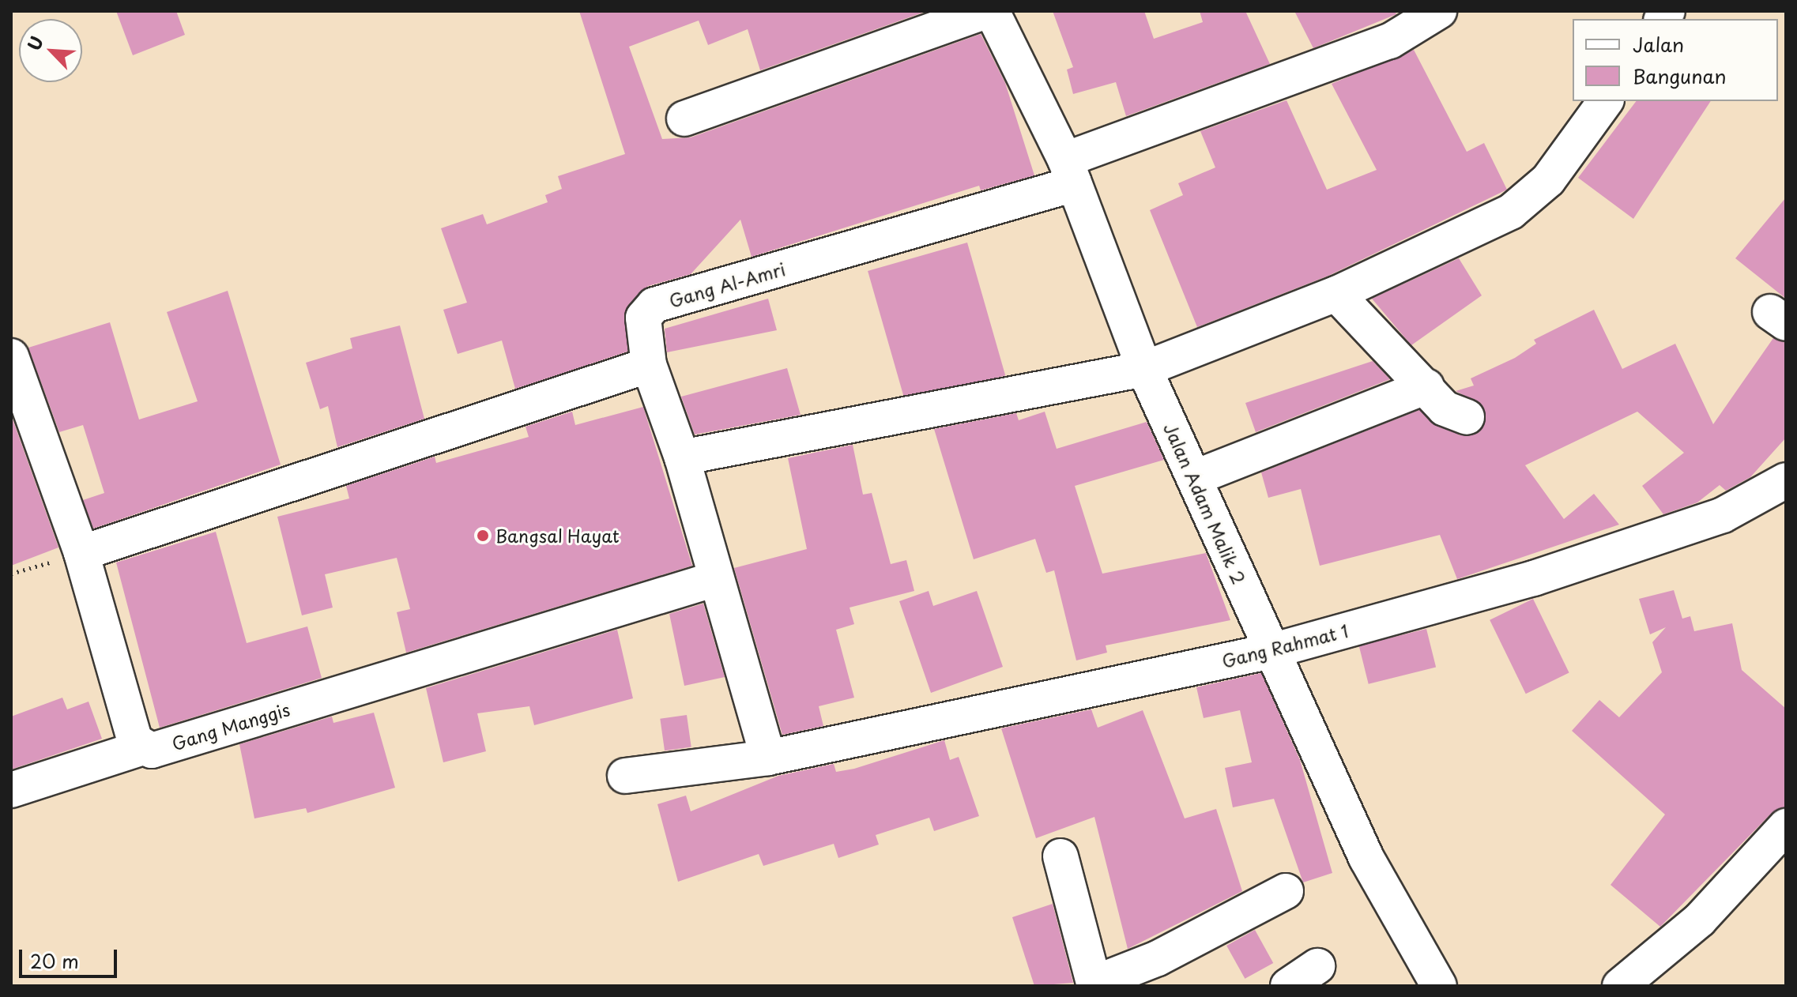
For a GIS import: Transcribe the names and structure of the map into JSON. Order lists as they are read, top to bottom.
{
  "streets": {
    "street": [
      "Gang Al-Amri",
      "Jalan Adam Malik 2",
      "Gang Rahmat 1",
      "Gang Manggis"
    ]
  },
  "crossings": [
    ["Gang Al-Amri", "Jalan Adam Malik 2"],
    ["Gang Al-Amri", "Gang Rahmat 1"],
    ["Gang Al-Amri", "Gang Manggis"],
    ["Jalan Adam Malik 2", "Gang Rahmat 1"]
  ],
  "places": ["Bangsal Hayat"],
  "legend": ["Jalan", "Bangunan"],
  "scale_bar": "20 m",
  "north": "top left"
}
